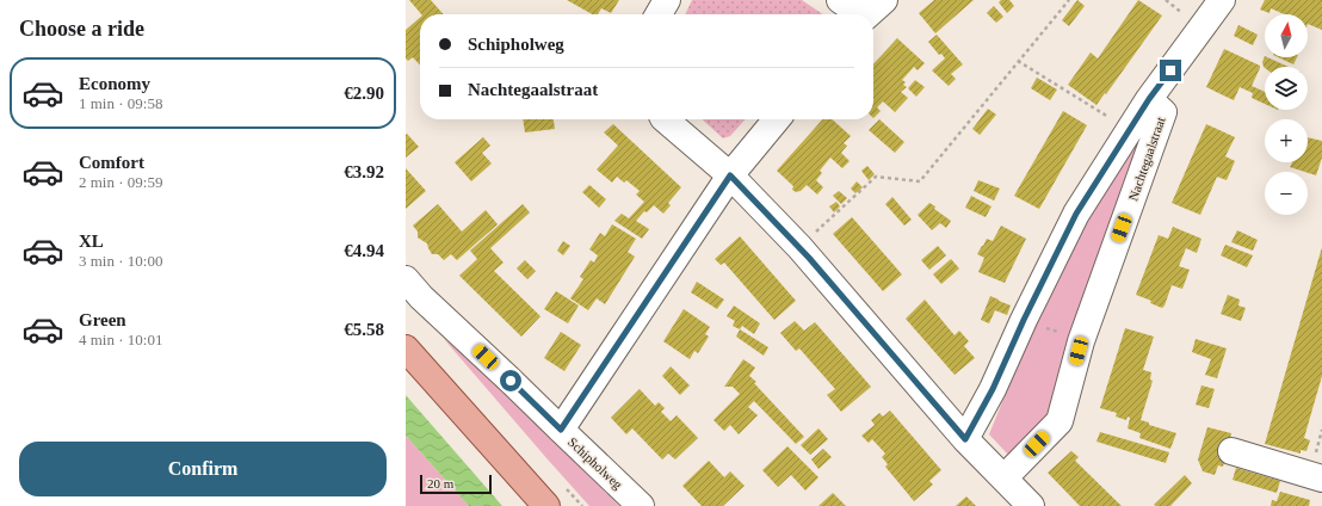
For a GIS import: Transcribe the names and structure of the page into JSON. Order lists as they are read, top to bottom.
{
  "streets": {
    "street": ["Nachtegaalstraat", "Schipholweg"]
  },
  "scale_bar": "20 m",
  "north": "top",
  "page": {
    "heading": "Choose a ride",
    "map_buttons": ["+", "−"],
    "banner": ["Schipholweg", "Nachtegaalstraat"],
    "list": [
      {
        "name": "Economy",
        "note": "1 min · 09:58",
        "value": "€2.90"
      },
      {
        "name": "Comfort",
        "note": "2 min · 09:59",
        "value": "€3.92"
      },
      {
        "name": "XL",
        "note": "3 min · 10:00",
        "value": "€4.94"
      },
      {
        "name": "Green",
        "note": "4 min · 10:01",
        "value": "€5.58"
      }
    ],
    "buttons": "Confirm",
    "scale": "20 m"
  }
}
